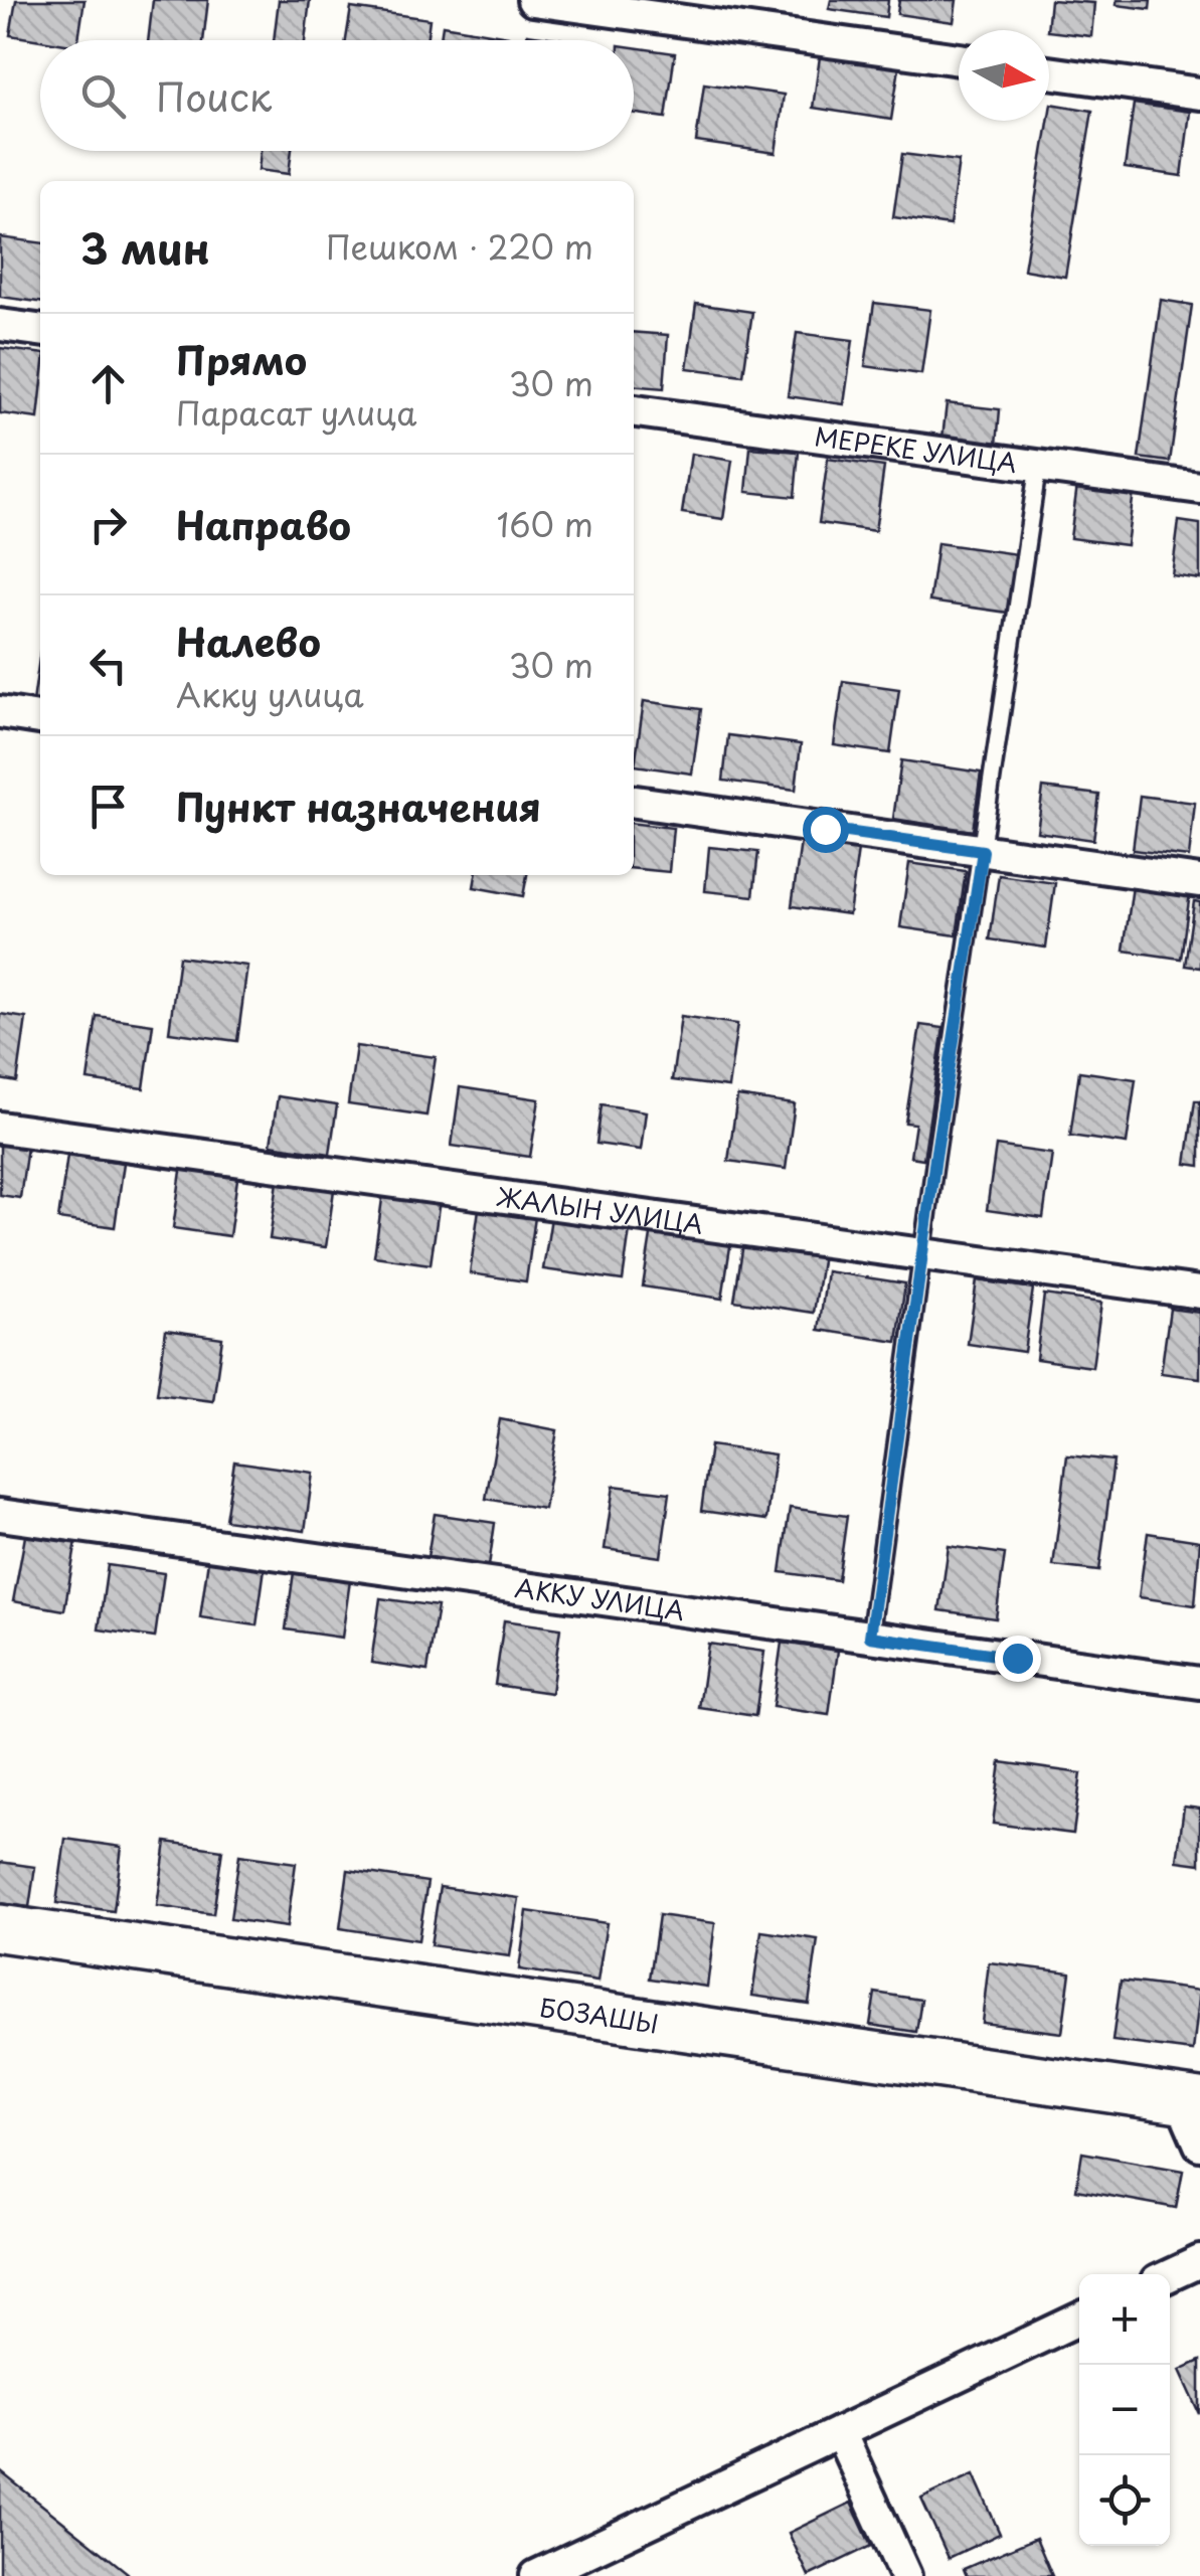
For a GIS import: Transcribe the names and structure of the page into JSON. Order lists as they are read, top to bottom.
{
  "streets": {
    "street": [
      "МЕРЕКЕ УЛИЦА",
      "ЖАЛЫН УЛИЦА",
      "АККУ УЛИЦА",
      "БОЗАШЫ"
    ]
  },
  "north": "right",
  "page": {
    "search": "Поиск",
    "heading": ["3 мин", "Пешком · 220 m"],
    "list": [
      ["Прямо", "Парасат улица", "30 m"],
      ["Направо", "160 m"],
      ["Налево", "Акку улица", "30 m"],
      "Пункт назначения"
    ],
    "map_buttons": ["+", "−"]
  }
}
